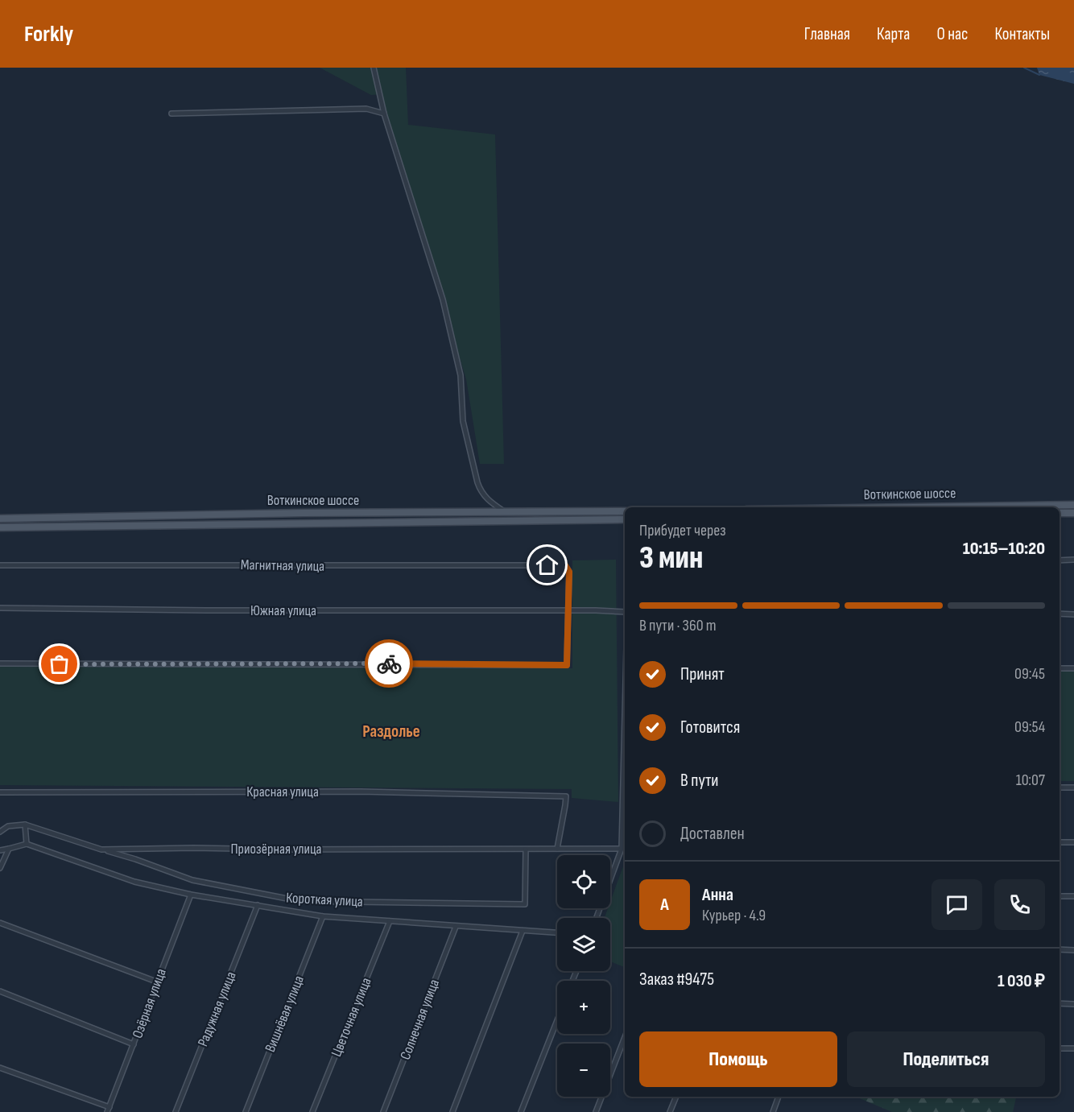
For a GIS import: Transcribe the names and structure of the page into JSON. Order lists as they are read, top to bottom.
{
  "streets": {
    "main road": ["Воткинское шоссе"],
    "street": [
      "Магнитная улица",
      "Южная улица",
      "Красная улица",
      "Приозёрная улица",
      "Короткая улица",
      "Озёрная улица",
      "Радужная улица",
      "Вишнёвая улица",
      "Цветочная улица",
      "Солнечная улица"
    ]
  },
  "crossings": [
    ["Магнитная улица", "Южная улица"],
    ["Красная улица", "Приозёрная улица"],
    ["Приозёрная улица", "Короткая улица"]
  ],
  "districts": ["Раздолье"],
  "page": {
    "header": "Forkly",
    "nav": [
      "Главная",
      "Карта",
      "О нас",
      "Контакты"
    ],
    "heading": ["3 мин", "Прибудет через", "10:15–10:20"],
    "panel": [
      "Анна",
      "Курьер · 4.9",
      "Заказ #9475",
      "1 030 ₽"
    ],
    "bar": "В пути · 360 m",
    "list": [
      ["Принят", "09:45"],
      ["Готовится", "09:54"],
      ["В пути", "10:07"],
      "Доставлен"
    ],
    "map_buttons": ["+", "−"],
    "round": "А",
    "buttons": ["Помощь", "Поделиться"]
  }
}
